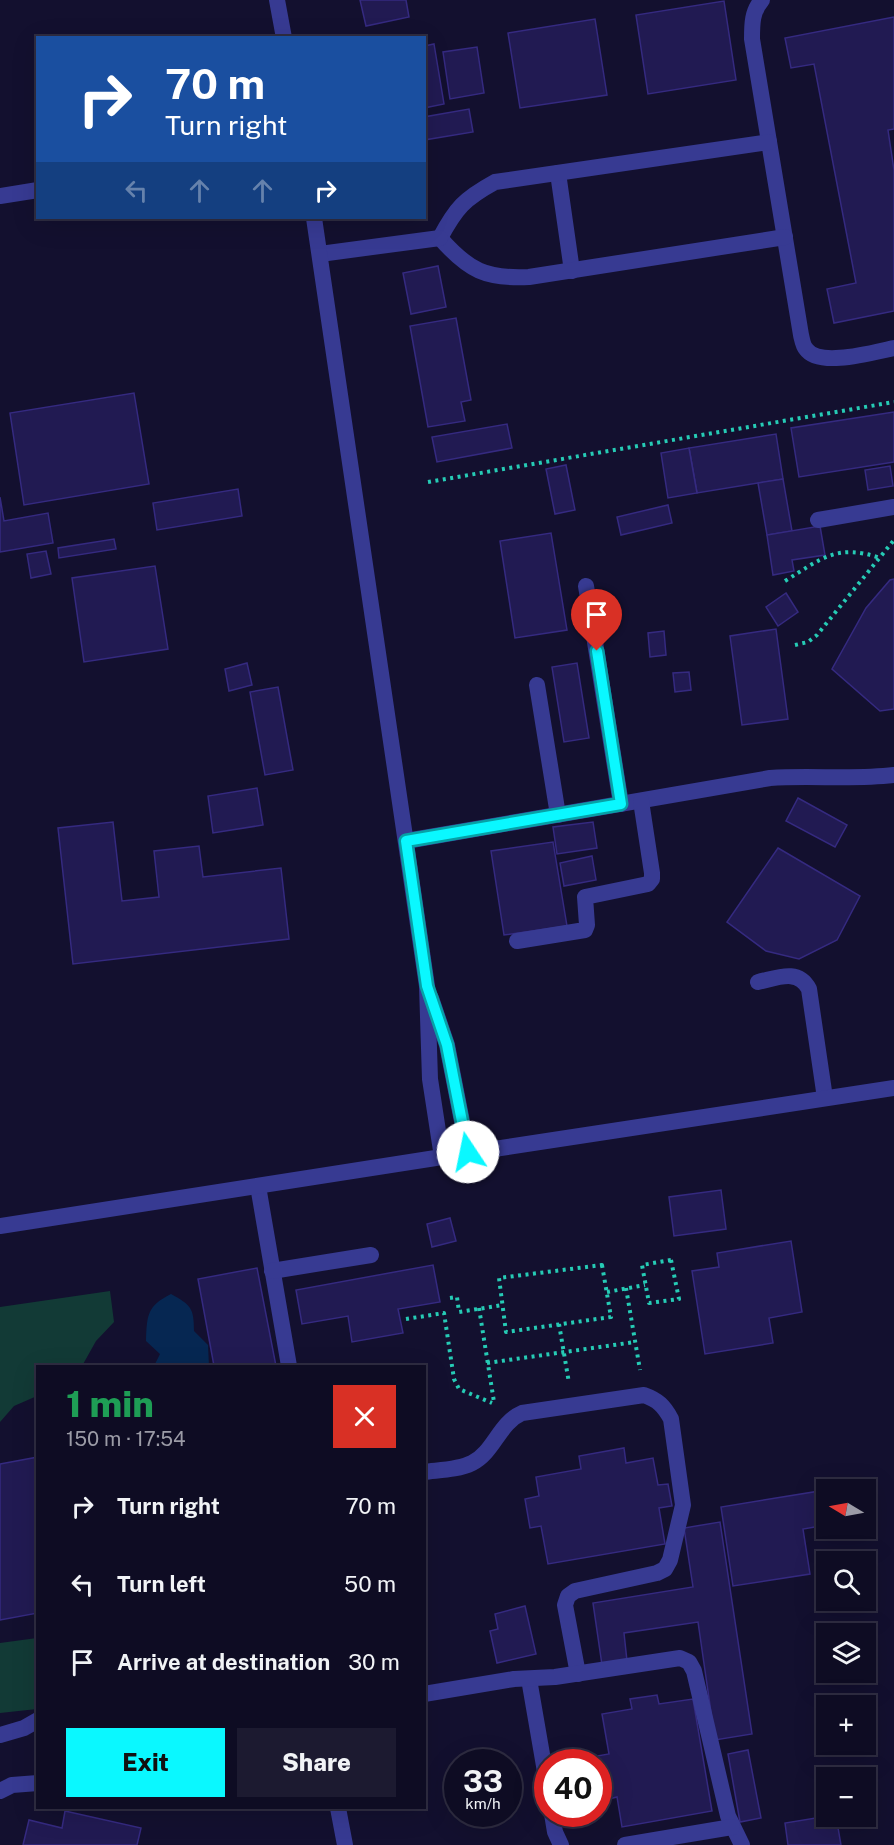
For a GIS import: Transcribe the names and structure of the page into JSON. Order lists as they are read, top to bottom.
{
  "north": "left",
  "page": {
    "turn": ["70 m", "Turn right"],
    "heading": ["1 min", "150 m · 17:54"],
    "list": [
      {
        "name": "Turn right",
        "value": "70 m"
      },
      {
        "name": "Turn left",
        "value": "50 m"
      },
      {
        "name": "Arrive at destination",
        "value": "30 m"
      }
    ],
    "map_buttons": ["+", "−"],
    "buttons": ["Exit", "Share"],
    "speed": "33 km/h",
    "limit": "40"
  }
}
